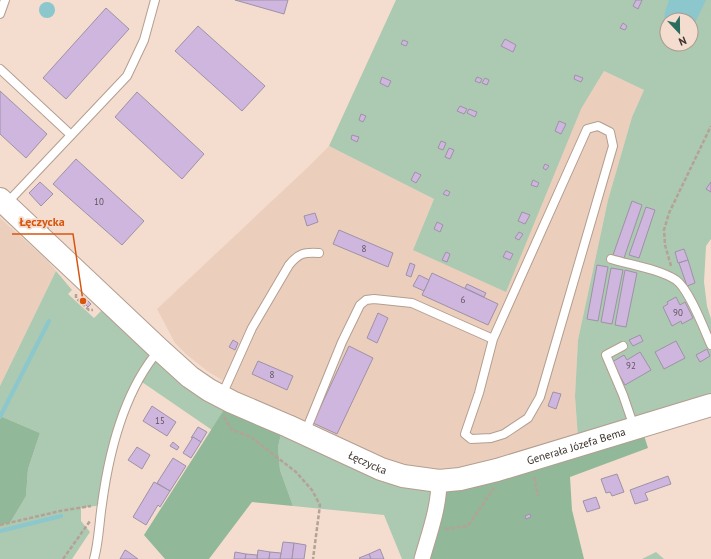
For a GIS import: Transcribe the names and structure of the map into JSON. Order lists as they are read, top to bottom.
{
  "streets": {
    "street": ["Generała Józefa Bema", "Łęczycka"]
  },
  "crossings": [
    ["Generała Józefa Bema", "Łęczycka"]
  ],
  "places": ["Łęczycka"],
  "house_numbers": [
    "10",
    "8",
    "6",
    "90",
    "92",
    "8",
    "15"
  ],
  "north": "bottom"
}
